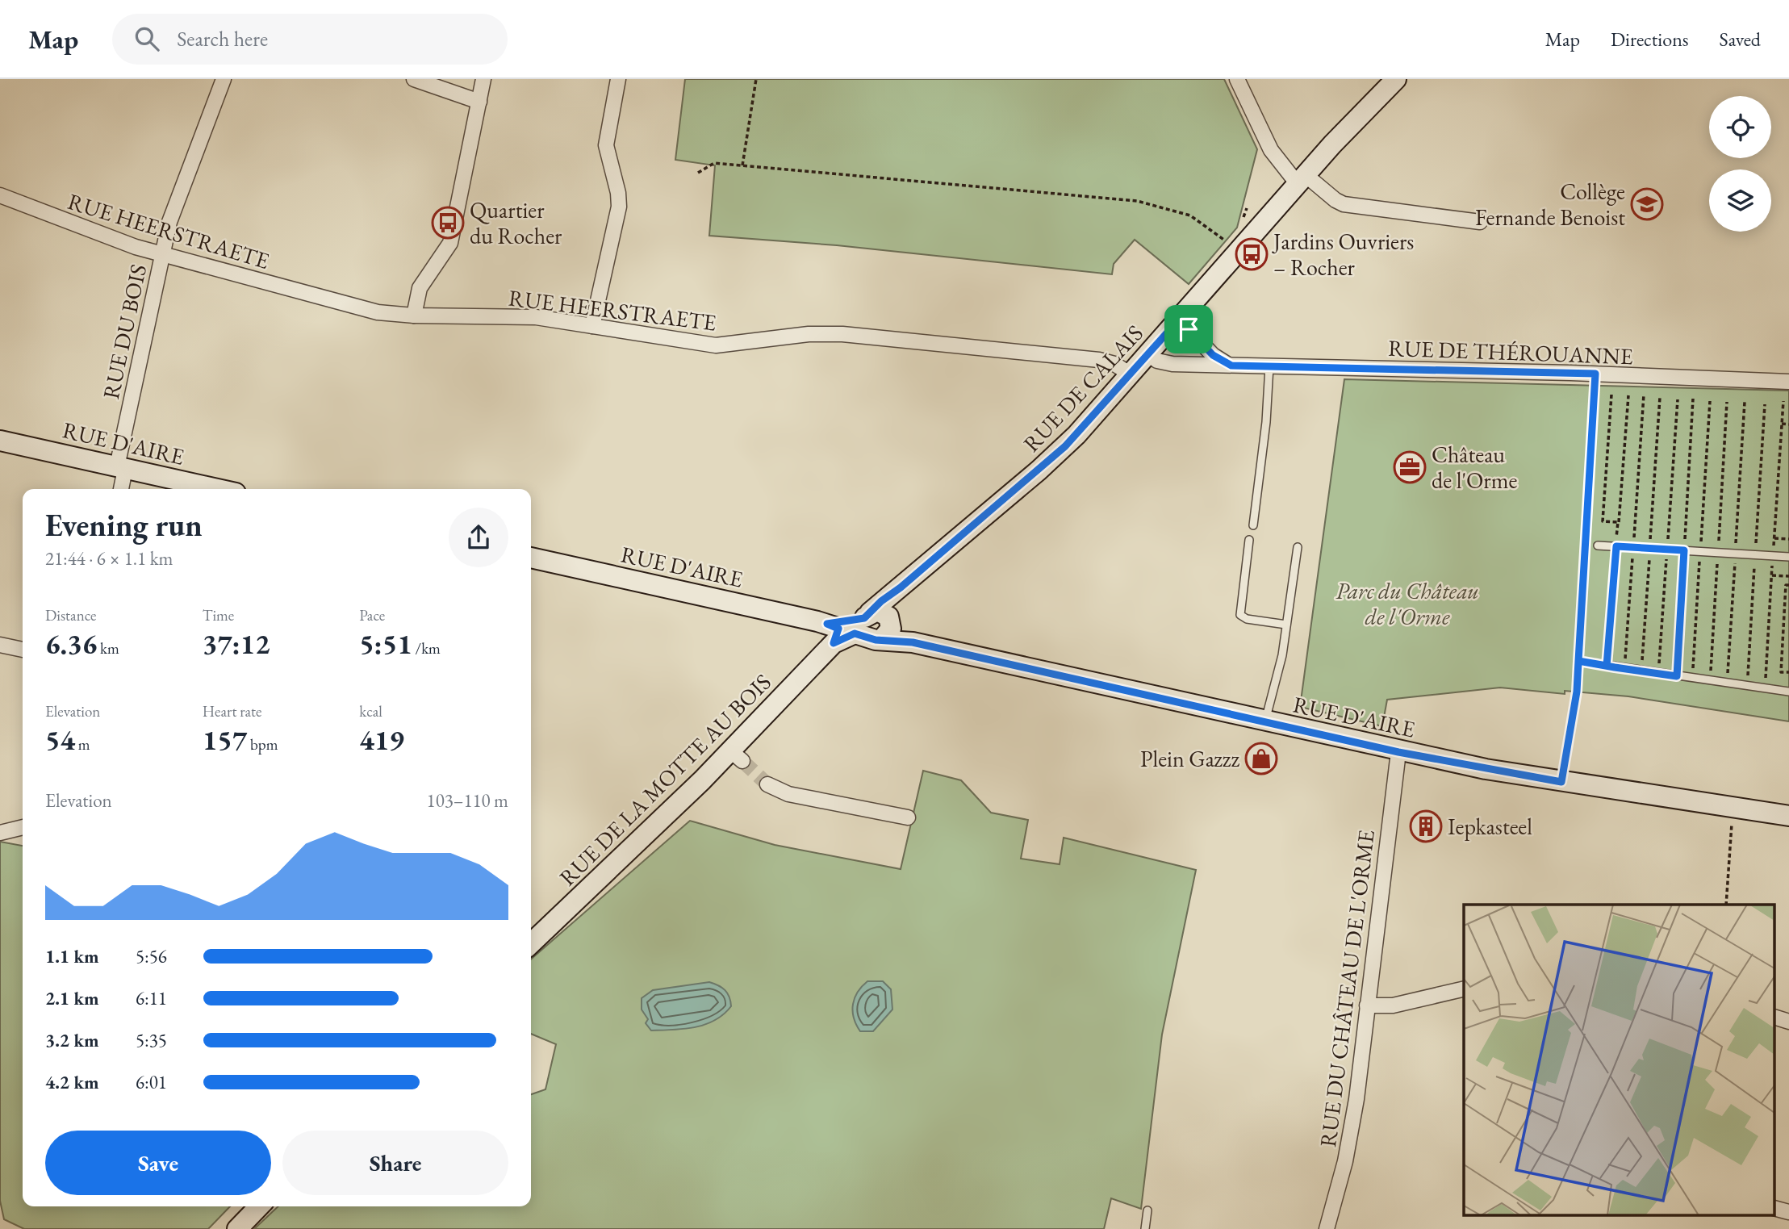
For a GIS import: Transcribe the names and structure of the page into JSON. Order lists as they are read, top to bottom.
{
  "streets": {
    "main road": ["RUE DE CALAIS", "RUE D'AIRE", "RUE DE LA MOTTE AU BOIS"],
    "street": [
      "RUE HEERSTRAETE",
      "RUE DU BOIS",
      "RUE DE THÉROUANNE",
      "RUE DU CHÂTEAU DE L'ORME"
    ]
  },
  "crossings": [
    ["RUE HEERSTRAETE", "RUE DU BOIS"],
    ["RUE HEERSTRAETE", "RUE DE CALAIS"],
    ["RUE DU BOIS", "RUE D'AIRE"],
    ["RUE DE THÉROUANNE", "RUE DE CALAIS"],
    ["RUE DE CALAIS", "RUE D'AIRE"],
    ["RUE DE CALAIS", "RUE DE LA MOTTE AU BOIS"],
    ["RUE D'AIRE", "RUE DE LA MOTTE AU BOIS"],
    ["RUE D'AIRE", "RUE DU CHÂTEAU DE L'ORME"]
  ],
  "parks": ["Parc du Château de l'Orme"],
  "places": {
    "school or university": ["Collège Fernande Benoist"],
    "bus stop": ["Quartier du Rocher", "Jardins Ouvriers – Rocher"],
    "office": ["Château de l'Orme"],
    "shop": ["Plein Gazzz"],
    "building": ["Iepkasteel"]
  },
  "page": {
    "header": "Map",
    "search": "Search here",
    "nav": ["Map", "Directions", "Saved"],
    "heading": ["Evening run", "21:44 · 6 × 1.1 km"],
    "stats": [
      ["Distance", "6.36 km"],
      ["Time", "37:12"],
      ["Pace", "5:51 /km"],
      ["Elevation", "54 m"],
      ["Heart rate", "157 bpm"],
      ["kcal", "419"]
    ],
    "chart": ["Elevation", "103–110 m"],
    "list": [
      {
        "name": "1.1 km",
        "note": "5:56"
      },
      {
        "name": "2.1 km",
        "note": "6:11"
      },
      {
        "name": "3.2 km",
        "note": "5:35"
      },
      {
        "name": "4.2 km",
        "note": "6:01"
      }
    ],
    "buttons": ["Save", "Share"]
  }
}
